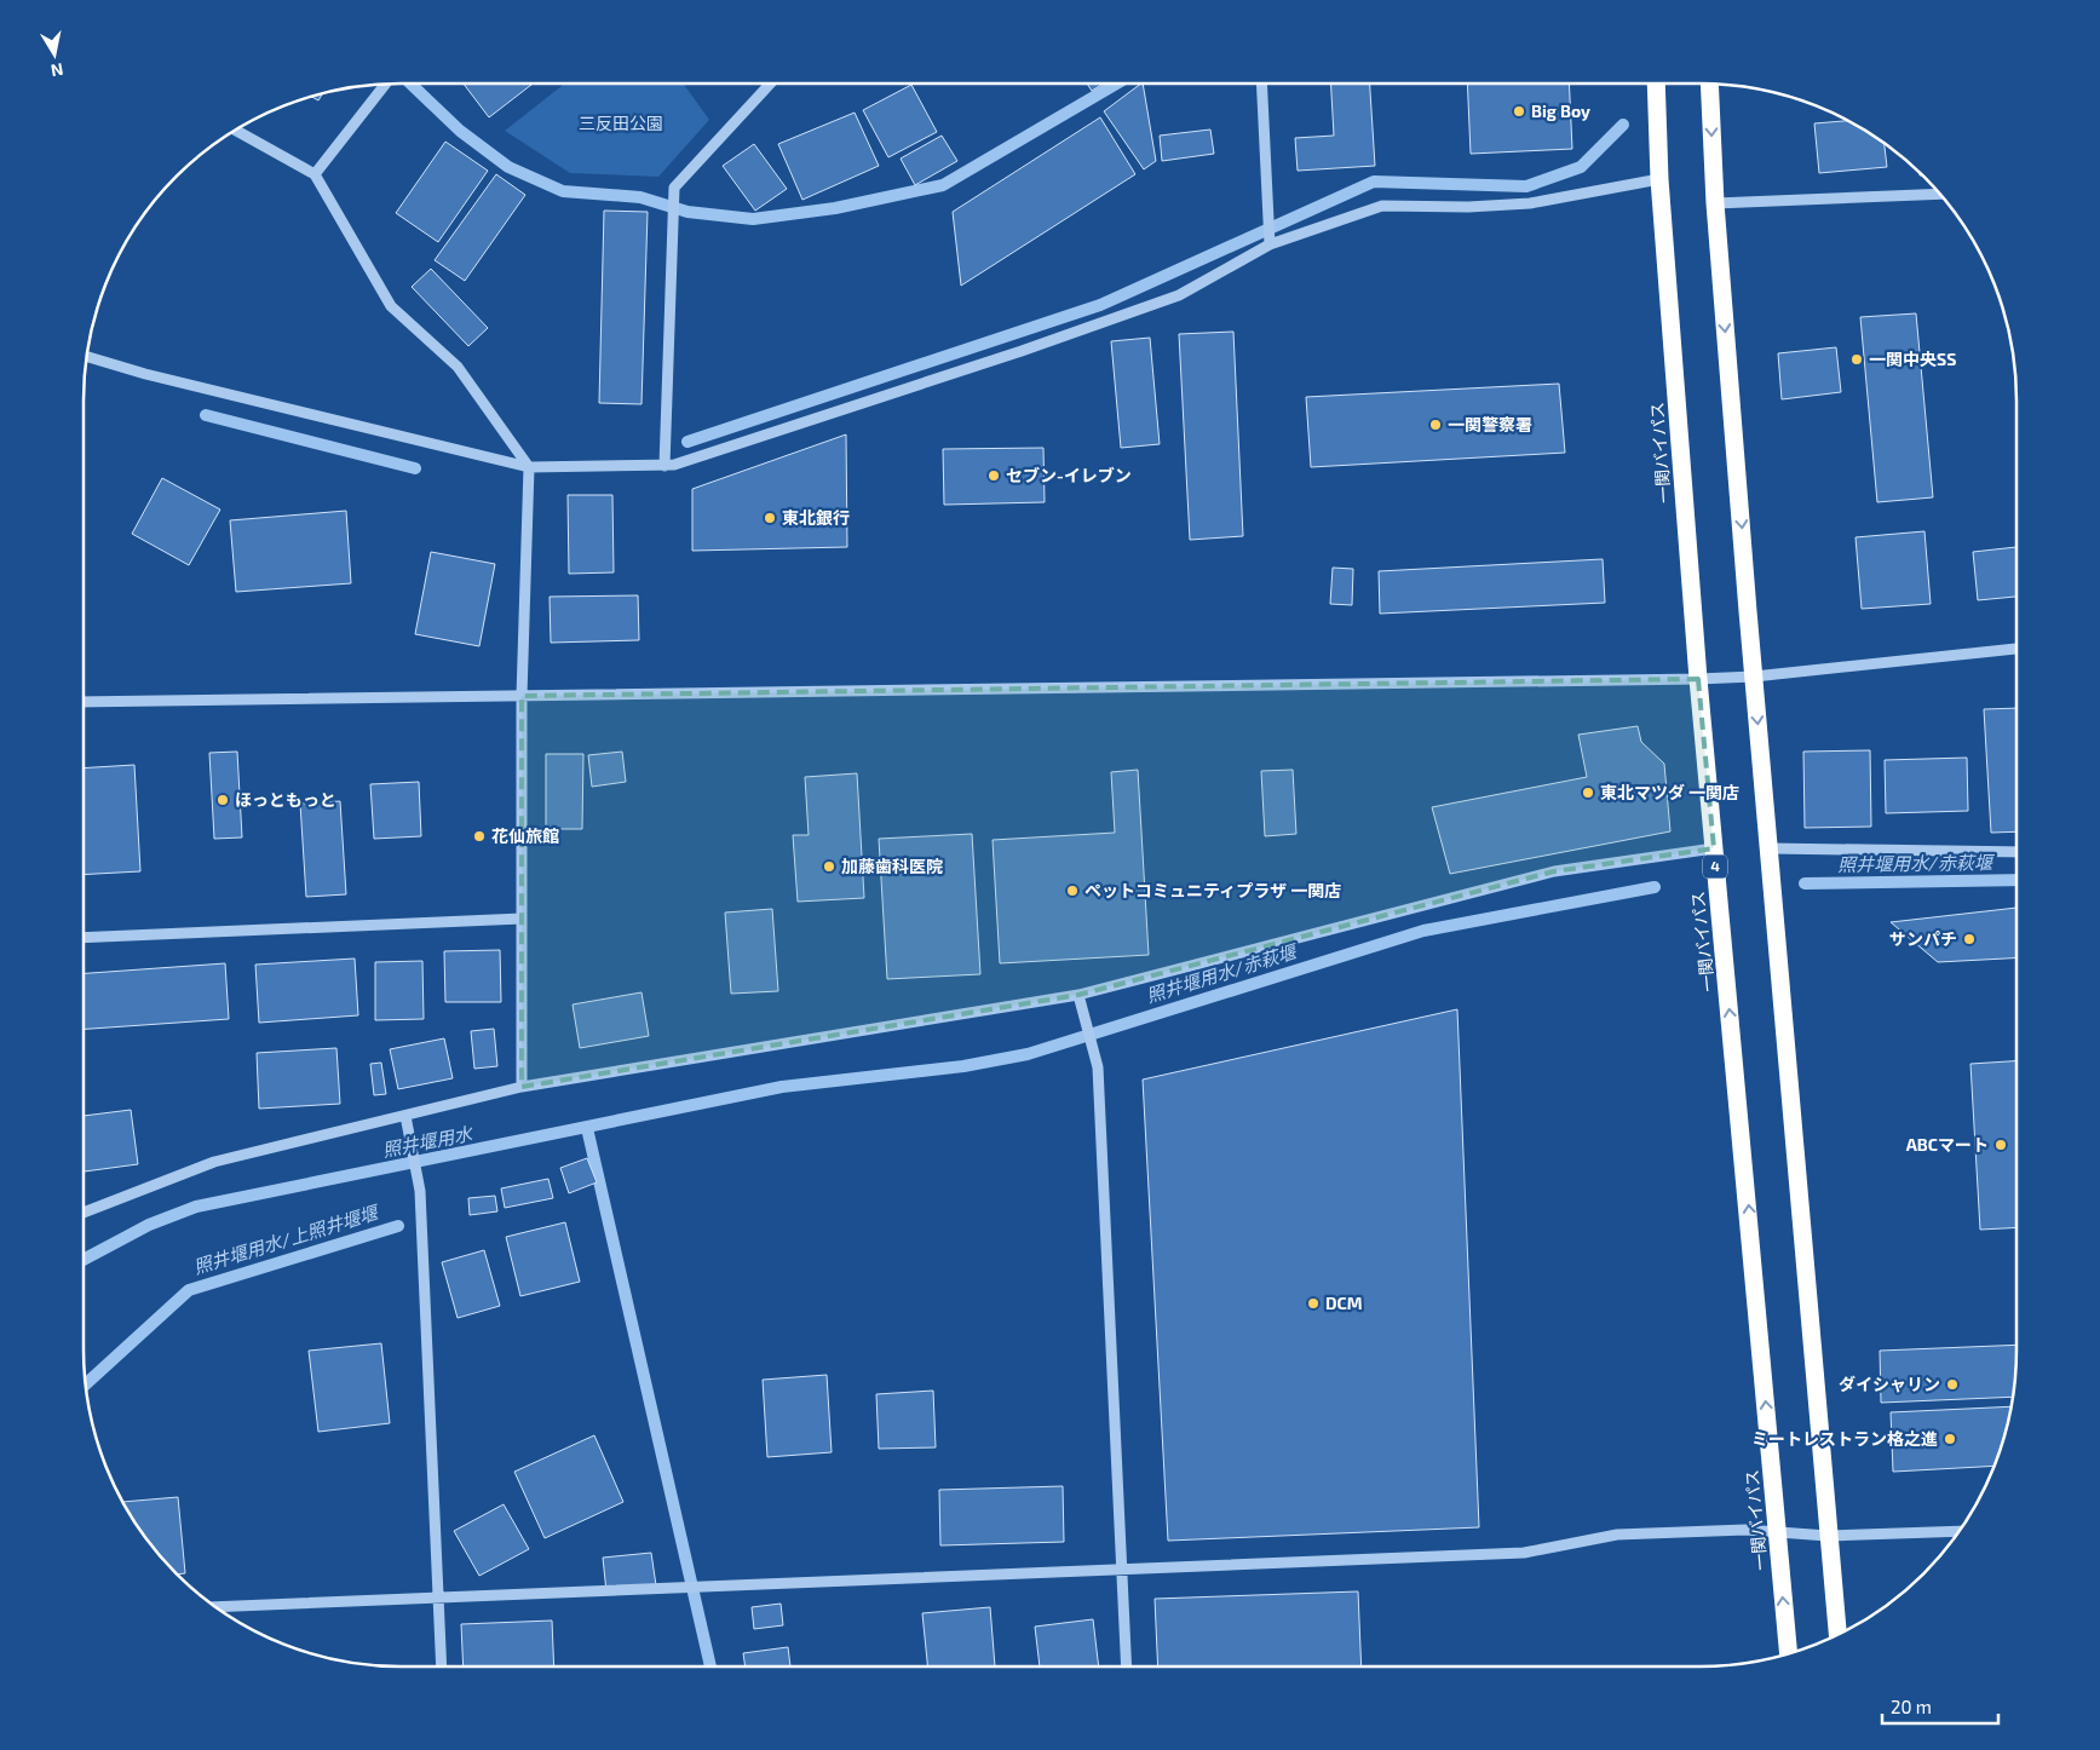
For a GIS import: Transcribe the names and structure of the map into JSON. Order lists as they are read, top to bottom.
{
  "streets": {
    "highway": ["一関バイパス", "4"]
  },
  "water": ["照井堰用水/赤萩堰", "照井堰用水", "照井堰用水/上照井堰堰"],
  "parks": ["三反田公園"],
  "places": [
    "Big Boy",
    "一関中央SS",
    "一関警察署",
    "セブン-イレブン",
    "東北銀行",
    "東北マツダ 一関店",
    "ほっともっと",
    "花仙旅館",
    "加藤歯科医院",
    "ペットコミュニティプラザ 一関店",
    "サンパチ",
    "ABCマート",
    "DCM",
    "ダイシャリン",
    "ミートレストラン格之進"
  ],
  "scale_bar": "20 m",
  "north": "bottom"
}
